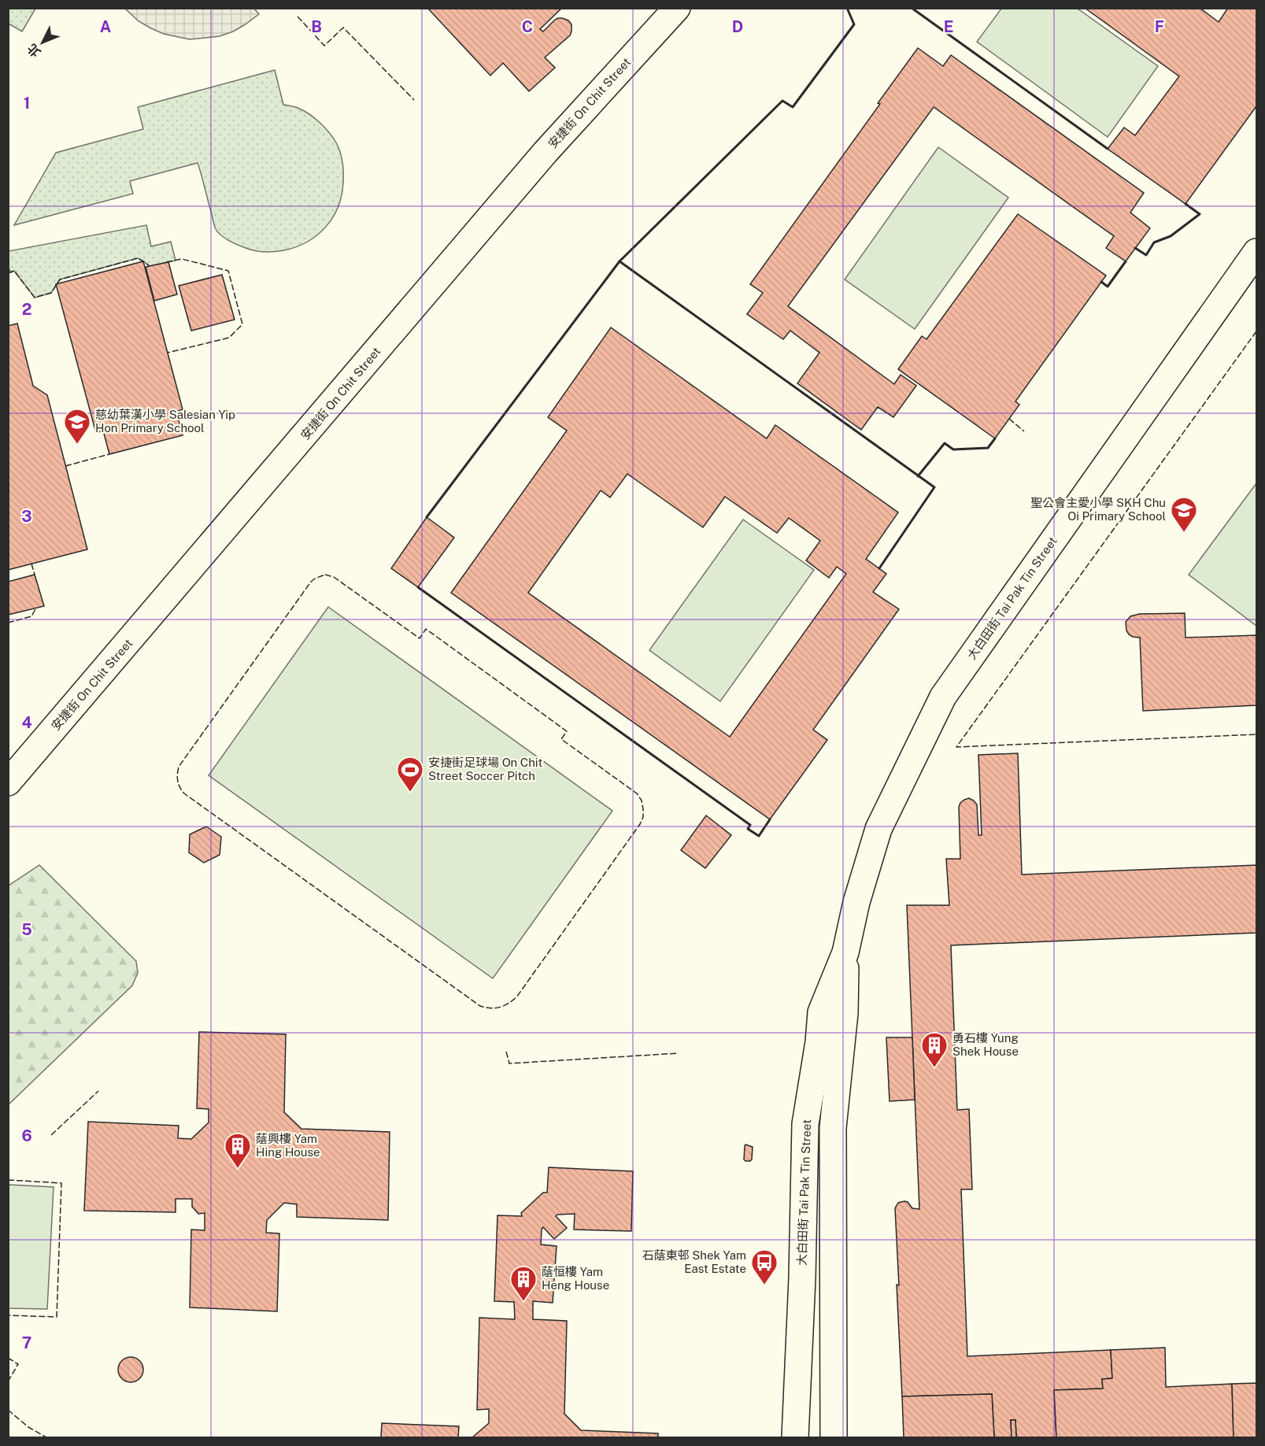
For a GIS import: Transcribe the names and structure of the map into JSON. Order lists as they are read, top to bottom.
{
  "streets": {
    "street": ["安捷街 On Chit Street", "大白田街 Tai Pak Tin Street"]
  },
  "places": {
    "school or university": ["慈幼葉漢小學 Salesian Yip Hon Primary School", "聖公會主愛小學 SKH Chu Oi Primary School"],
    "sports": ["安捷街足球場 On Chit Street Soccer Pitch"],
    "building": ["勇石樓 Yung Shek House", "蔭興樓 Yam Hing House", "蔭恒樓 Yam Heng House"],
    "bus stop": ["石蔭東邨 Shek Yam East Estate"]
  },
  "north": "bottom left",
  "grid": {
    "columns": [
      "A",
      "B",
      "C",
      "D",
      "E",
      "F"
    ],
    "rows": [
      "1",
      "2",
      "3",
      "4",
      "5",
      "6",
      "7"
    ]
  }
}
